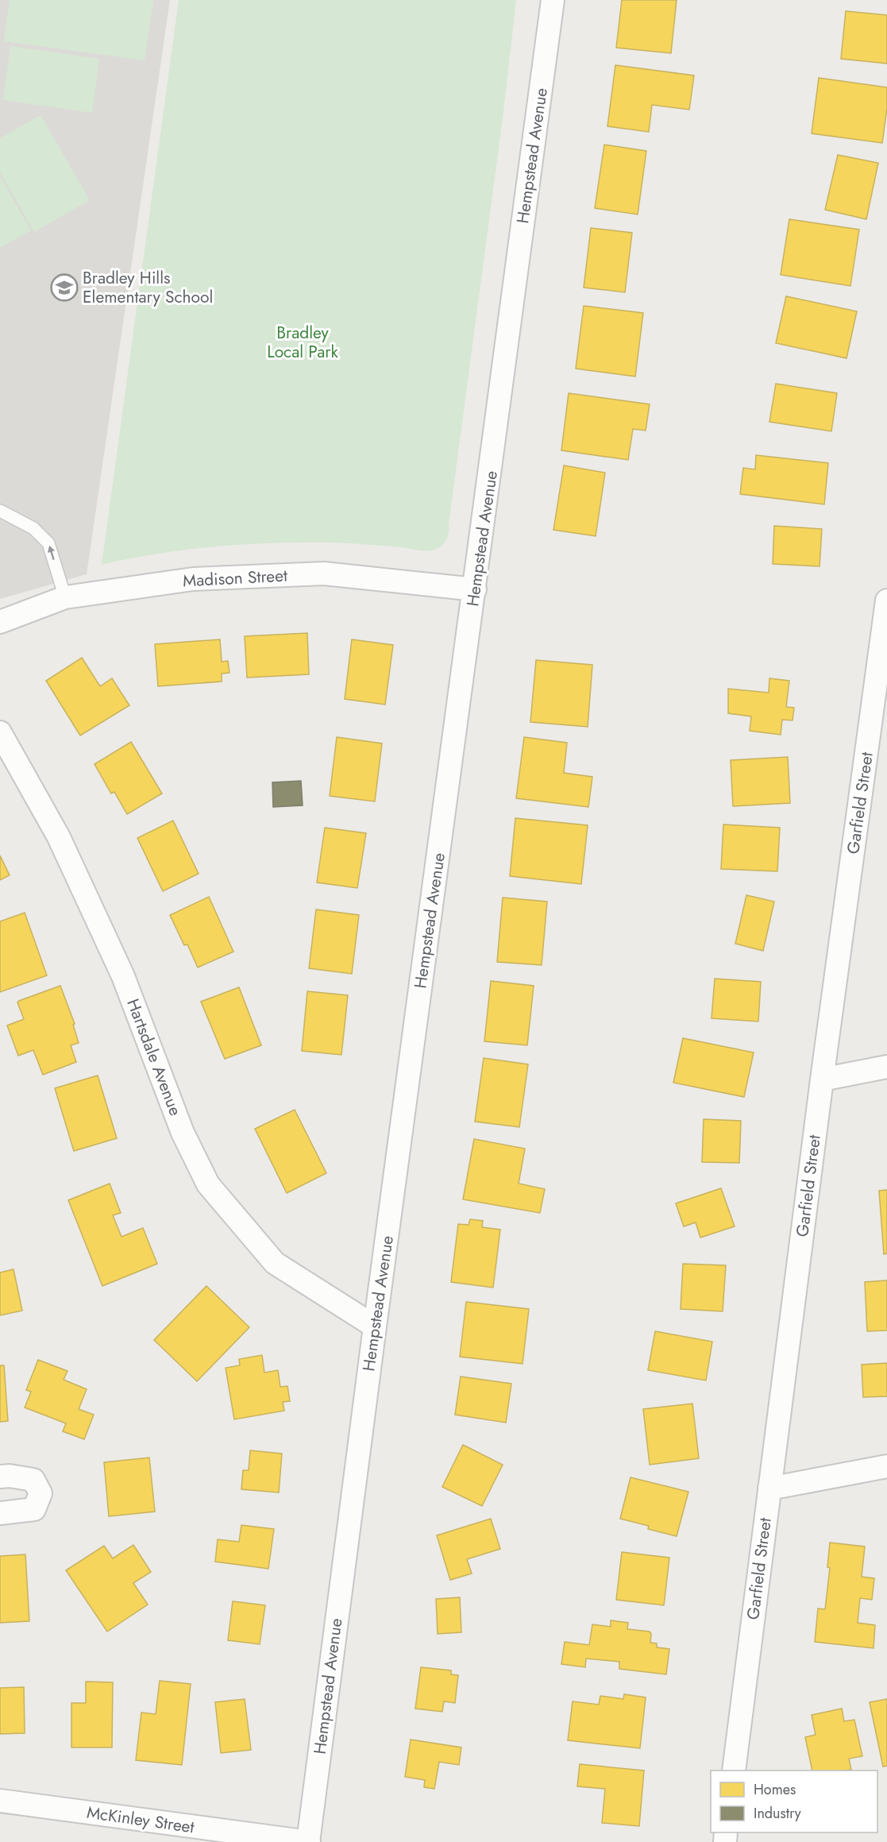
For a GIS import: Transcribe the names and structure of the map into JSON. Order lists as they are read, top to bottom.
{
  "streets": {
    "street": [
      "Hempstead Avenue",
      "Madison Street",
      "Garfield Street",
      "Hartsdale Avenue",
      "McKinley Street"
    ]
  },
  "crossings": [
    ["Hempstead Avenue", "Madison Street"],
    ["Hempstead Avenue", "Hartsdale Avenue"],
    ["Hempstead Avenue", "McKinley Street"]
  ],
  "parks": ["Bradley Local Park"],
  "places": {
    "school or university": ["Bradley Hills Elementary School"]
  },
  "legend": ["Homes", "Industry"]
}
